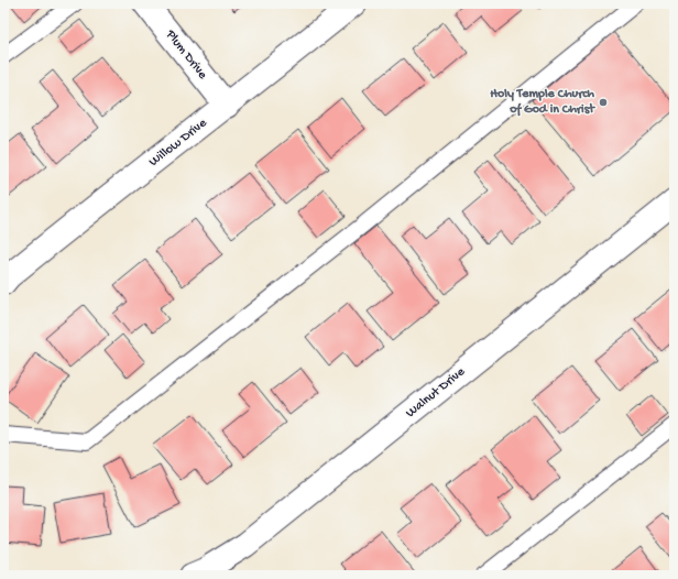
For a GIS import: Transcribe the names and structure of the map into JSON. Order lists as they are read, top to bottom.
{
  "streets": {
    "street": ["Plum Drive", "Willow Drive", "Walnut Drive"]
  },
  "crossings": [
    ["Plum Drive", "Willow Drive"]
  ],
  "places": ["Holy Temple Church of God in Christ"]
}
